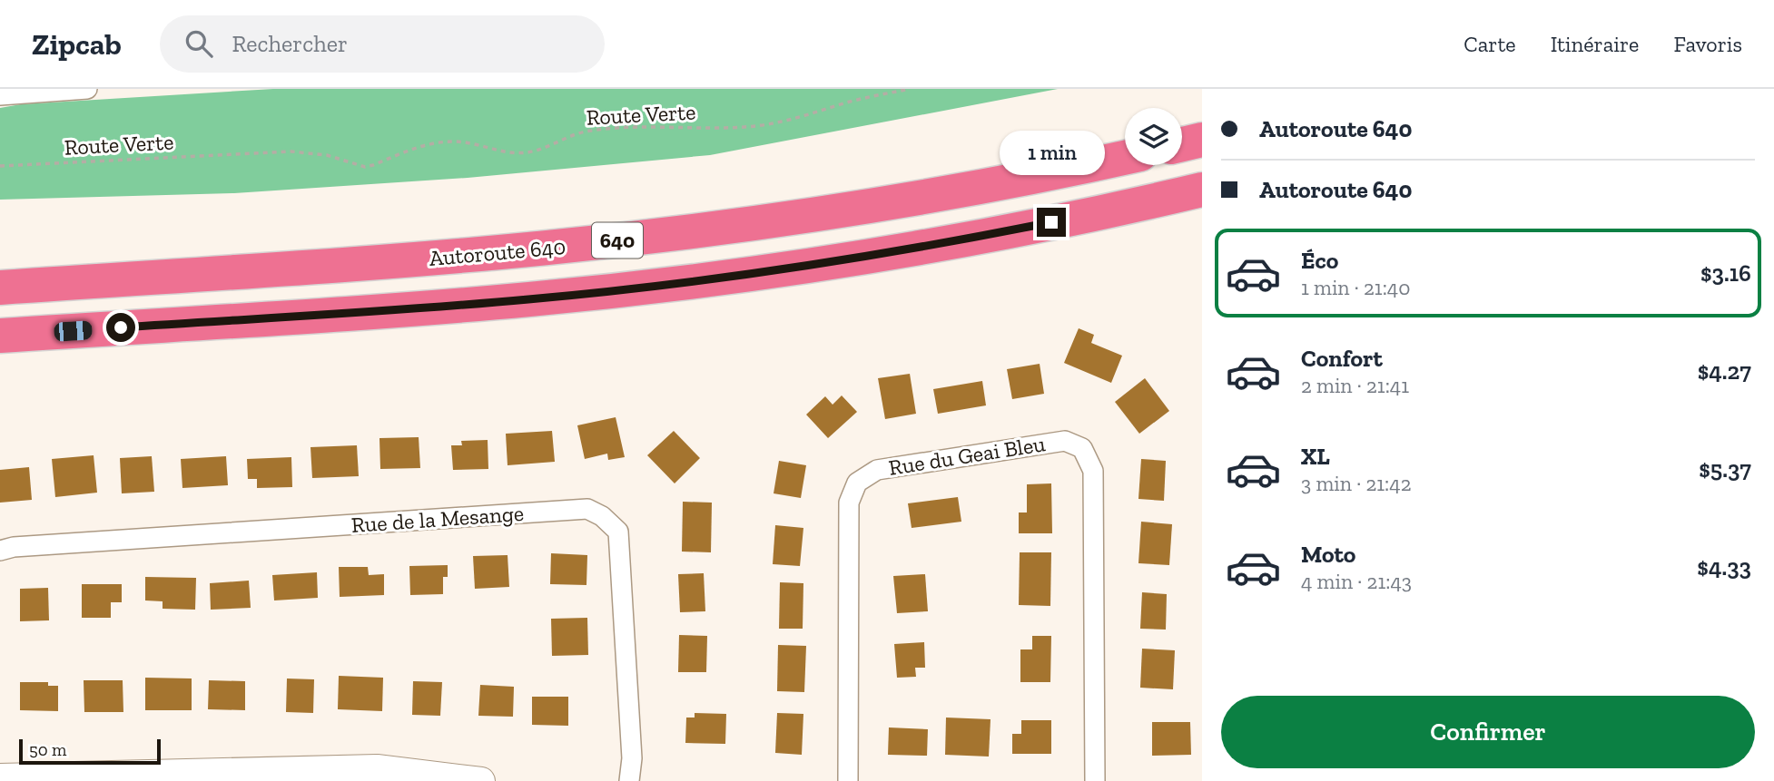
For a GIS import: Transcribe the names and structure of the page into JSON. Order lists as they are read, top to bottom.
{
  "streets": {
    "highway": ["640", "Autoroute 640"],
    "street": ["Rue du Geai Bleu", "Rue de la Mesange"],
    "path": ["Route Verte"]
  },
  "scale_bar": "50 m",
  "page": {
    "header": "Zipcab",
    "search": "Rechercher",
    "nav": ["Carte", "Itinéraire", "Favoris"],
    "banner": ["Autoroute 640", "Autoroute 640"],
    "bubble": "1 min",
    "list": [
      {
        "name": "Éco",
        "note": "1 min · 21:40",
        "value": "$3.16"
      },
      {
        "name": "Confort",
        "note": "2 min · 21:41",
        "value": "$4.27"
      },
      {
        "name": "XL",
        "note": "3 min · 21:42",
        "value": "$5.37"
      },
      {
        "name": "Moto",
        "note": "4 min · 21:43",
        "value": "$4.33"
      }
    ],
    "buttons": "Confirmer",
    "scale": "50 m"
  }
}
